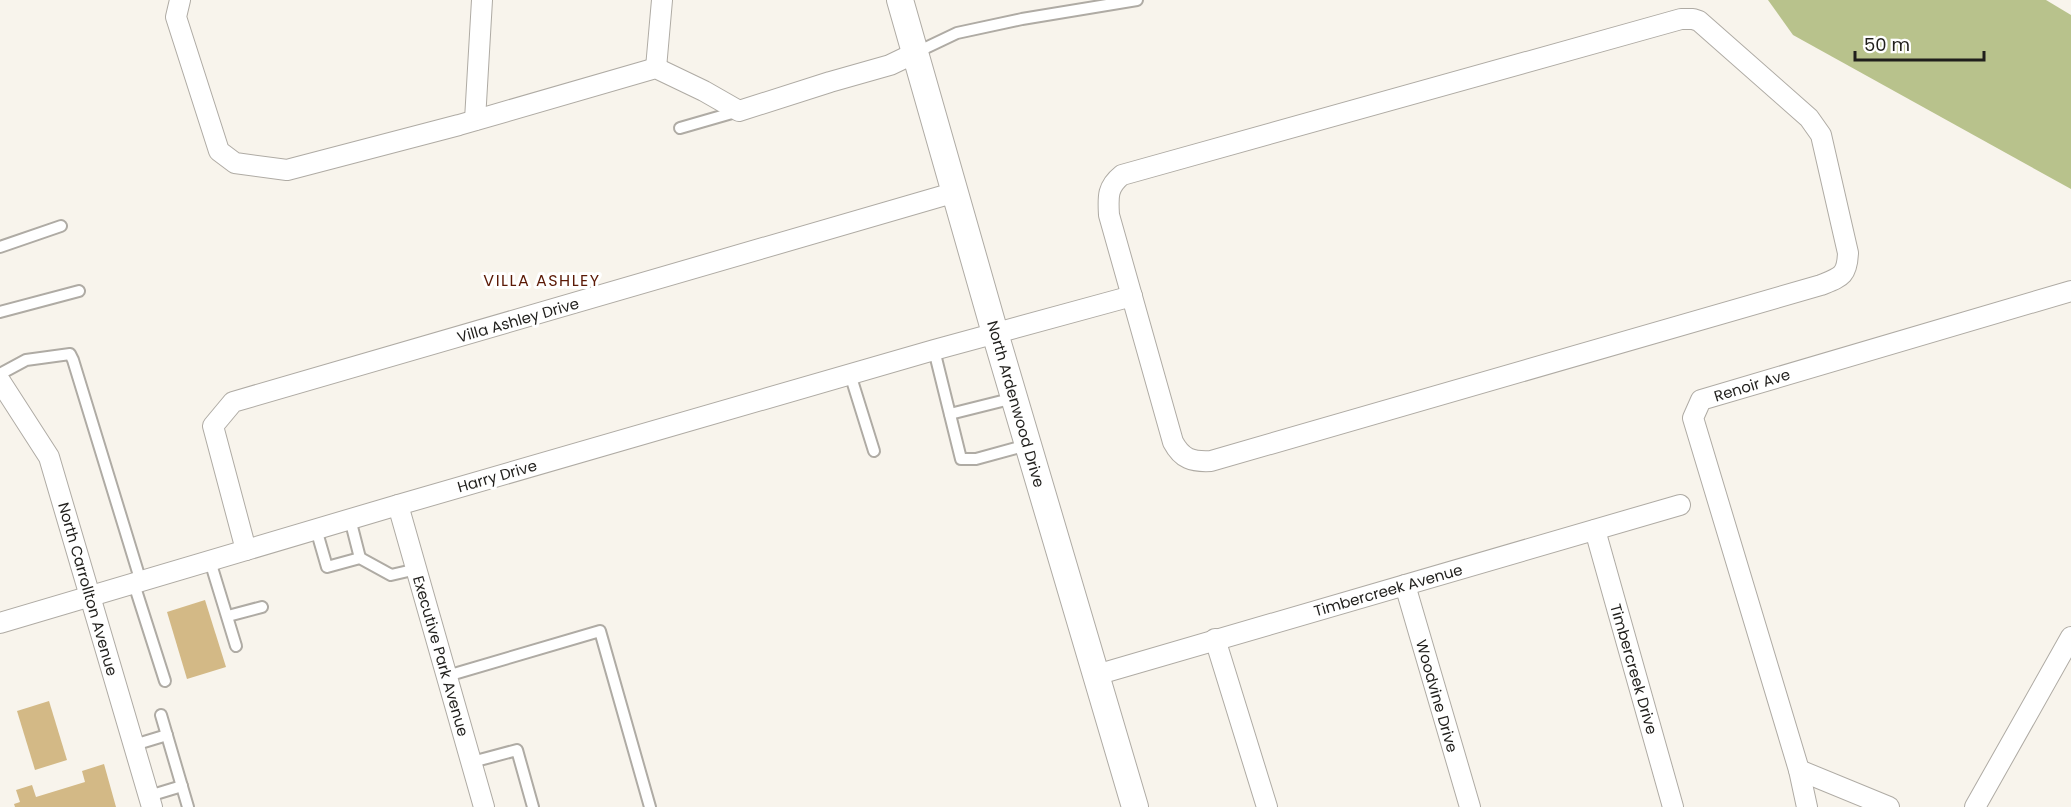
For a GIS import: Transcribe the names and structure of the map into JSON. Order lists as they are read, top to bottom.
{
  "streets": {
    "street": [
      "Villa Ashley Drive",
      "Renoir Ave",
      "North Ardenwood Drive",
      "Harry Drive",
      "North Carrollton Avenue",
      "Timbercreek Avenue",
      "Executive Park Avenue",
      "Timbercreek Drive",
      "Woodvine Drive"
    ]
  },
  "crossings": [
    ["Villa Ashley Drive", "North Ardenwood Drive"],
    ["Villa Ashley Drive", "Harry Drive"],
    ["North Ardenwood Drive", "Harry Drive"],
    ["North Ardenwood Drive", "Timbercreek Avenue"],
    ["Harry Drive", "North Carrollton Avenue"],
    ["Harry Drive", "Executive Park Avenue"],
    ["Timbercreek Avenue", "Timbercreek Drive"],
    ["Timbercreek Avenue", "Woodvine Drive"]
  ],
  "districts": ["VILLA ASHLEY"],
  "scale_bar": "50 m"
}
